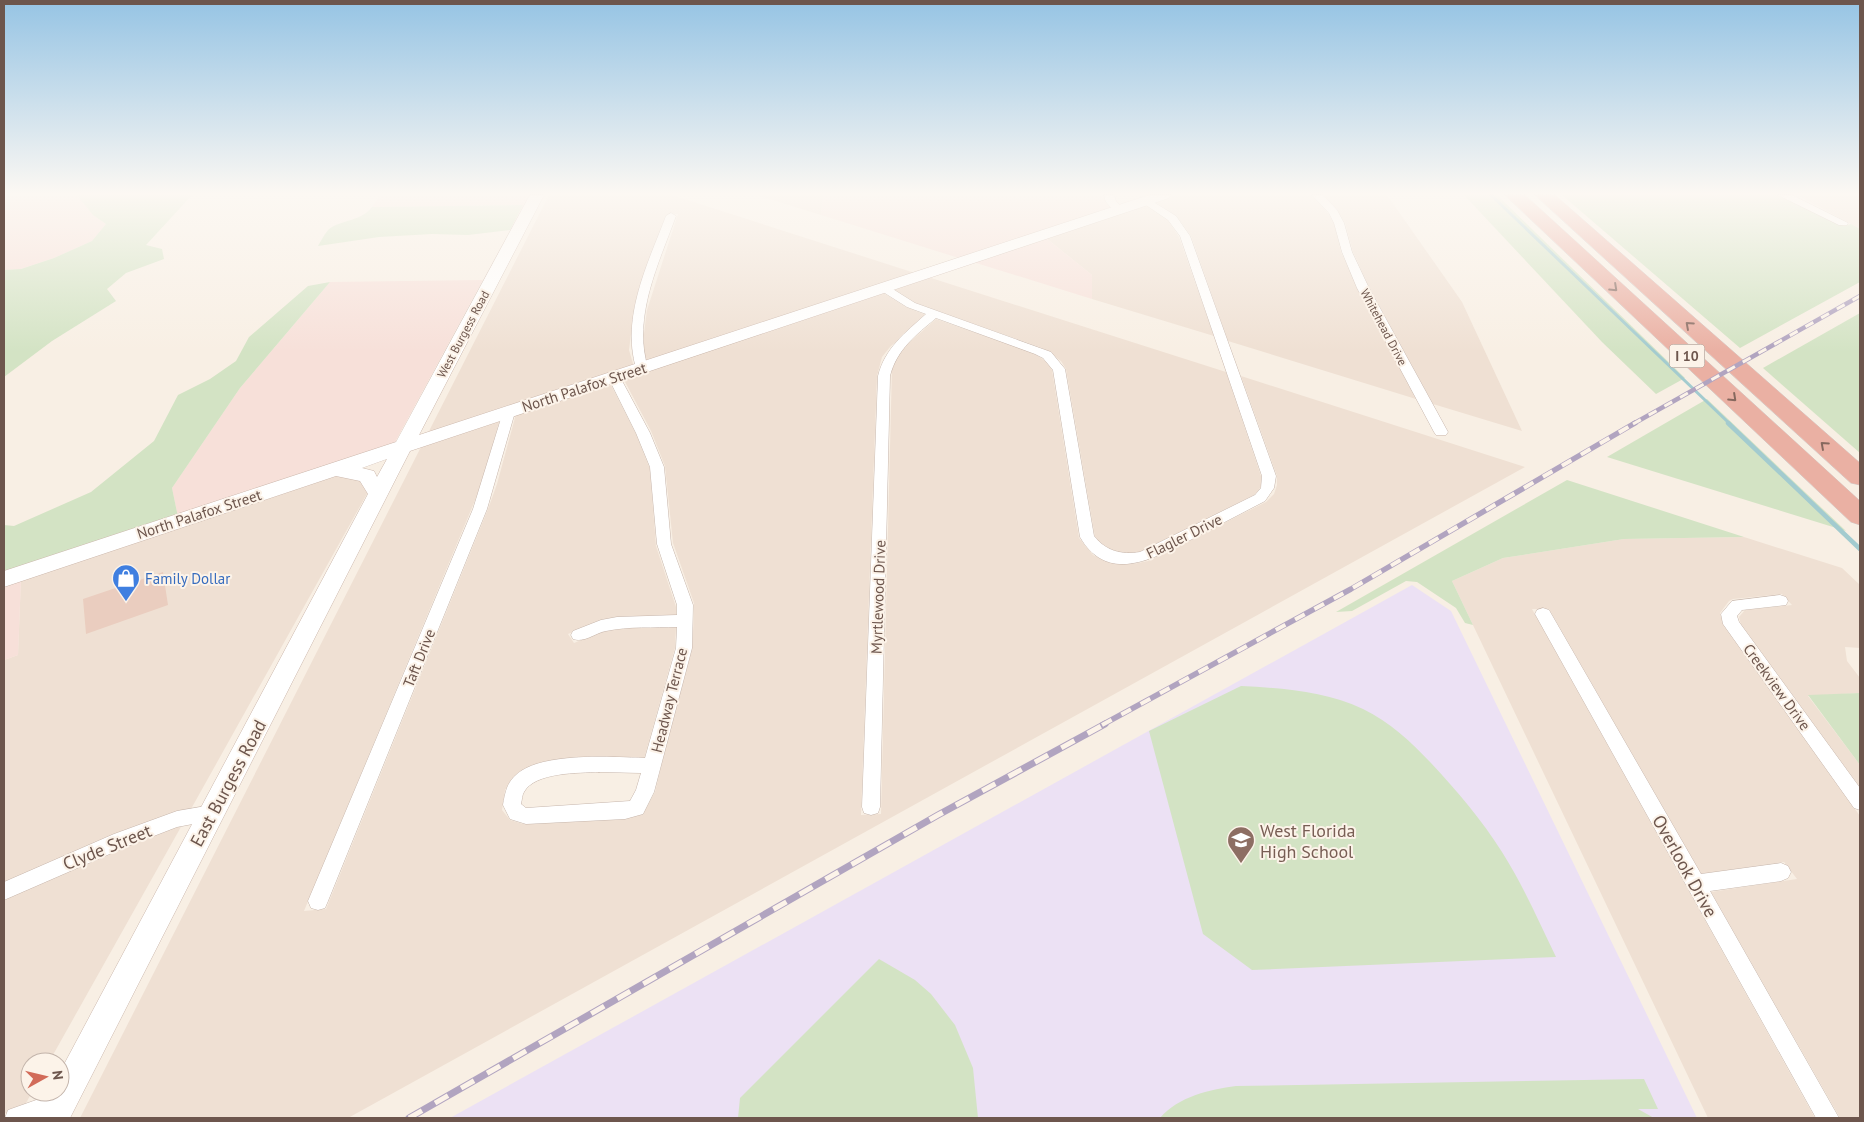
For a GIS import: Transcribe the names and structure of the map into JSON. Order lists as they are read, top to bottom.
{
  "streets": {
    "highway": ["I 10"],
    "main road": ["West Burgess Road", "North Palafox Street", "East Burgess Road"],
    "street": [
      "Whitehead Drive",
      "Flagler Drive",
      "Myrtlewood Drive",
      "Taft Drive",
      "Creekview Drive",
      "Headway Terrace",
      "Clyde Street",
      "Overlook Drive"
    ]
  },
  "crossings": [
    ["West Burgess Road", "North Palafox Street"],
    ["West Burgess Road", "East Burgess Road"],
    ["North Palafox Street", "Flagler Drive"],
    ["North Palafox Street", "Taft Drive"],
    ["North Palafox Street", "Headway Terrace"],
    ["North Palafox Street", "East Burgess Road"],
    ["Flagler Drive", "Myrtlewood Drive"],
    ["East Burgess Road", "Clyde Street"]
  ],
  "places": {
    "shop": ["Family Dollar"],
    "school or university": ["West Florida High School"]
  },
  "north": "right"
}
